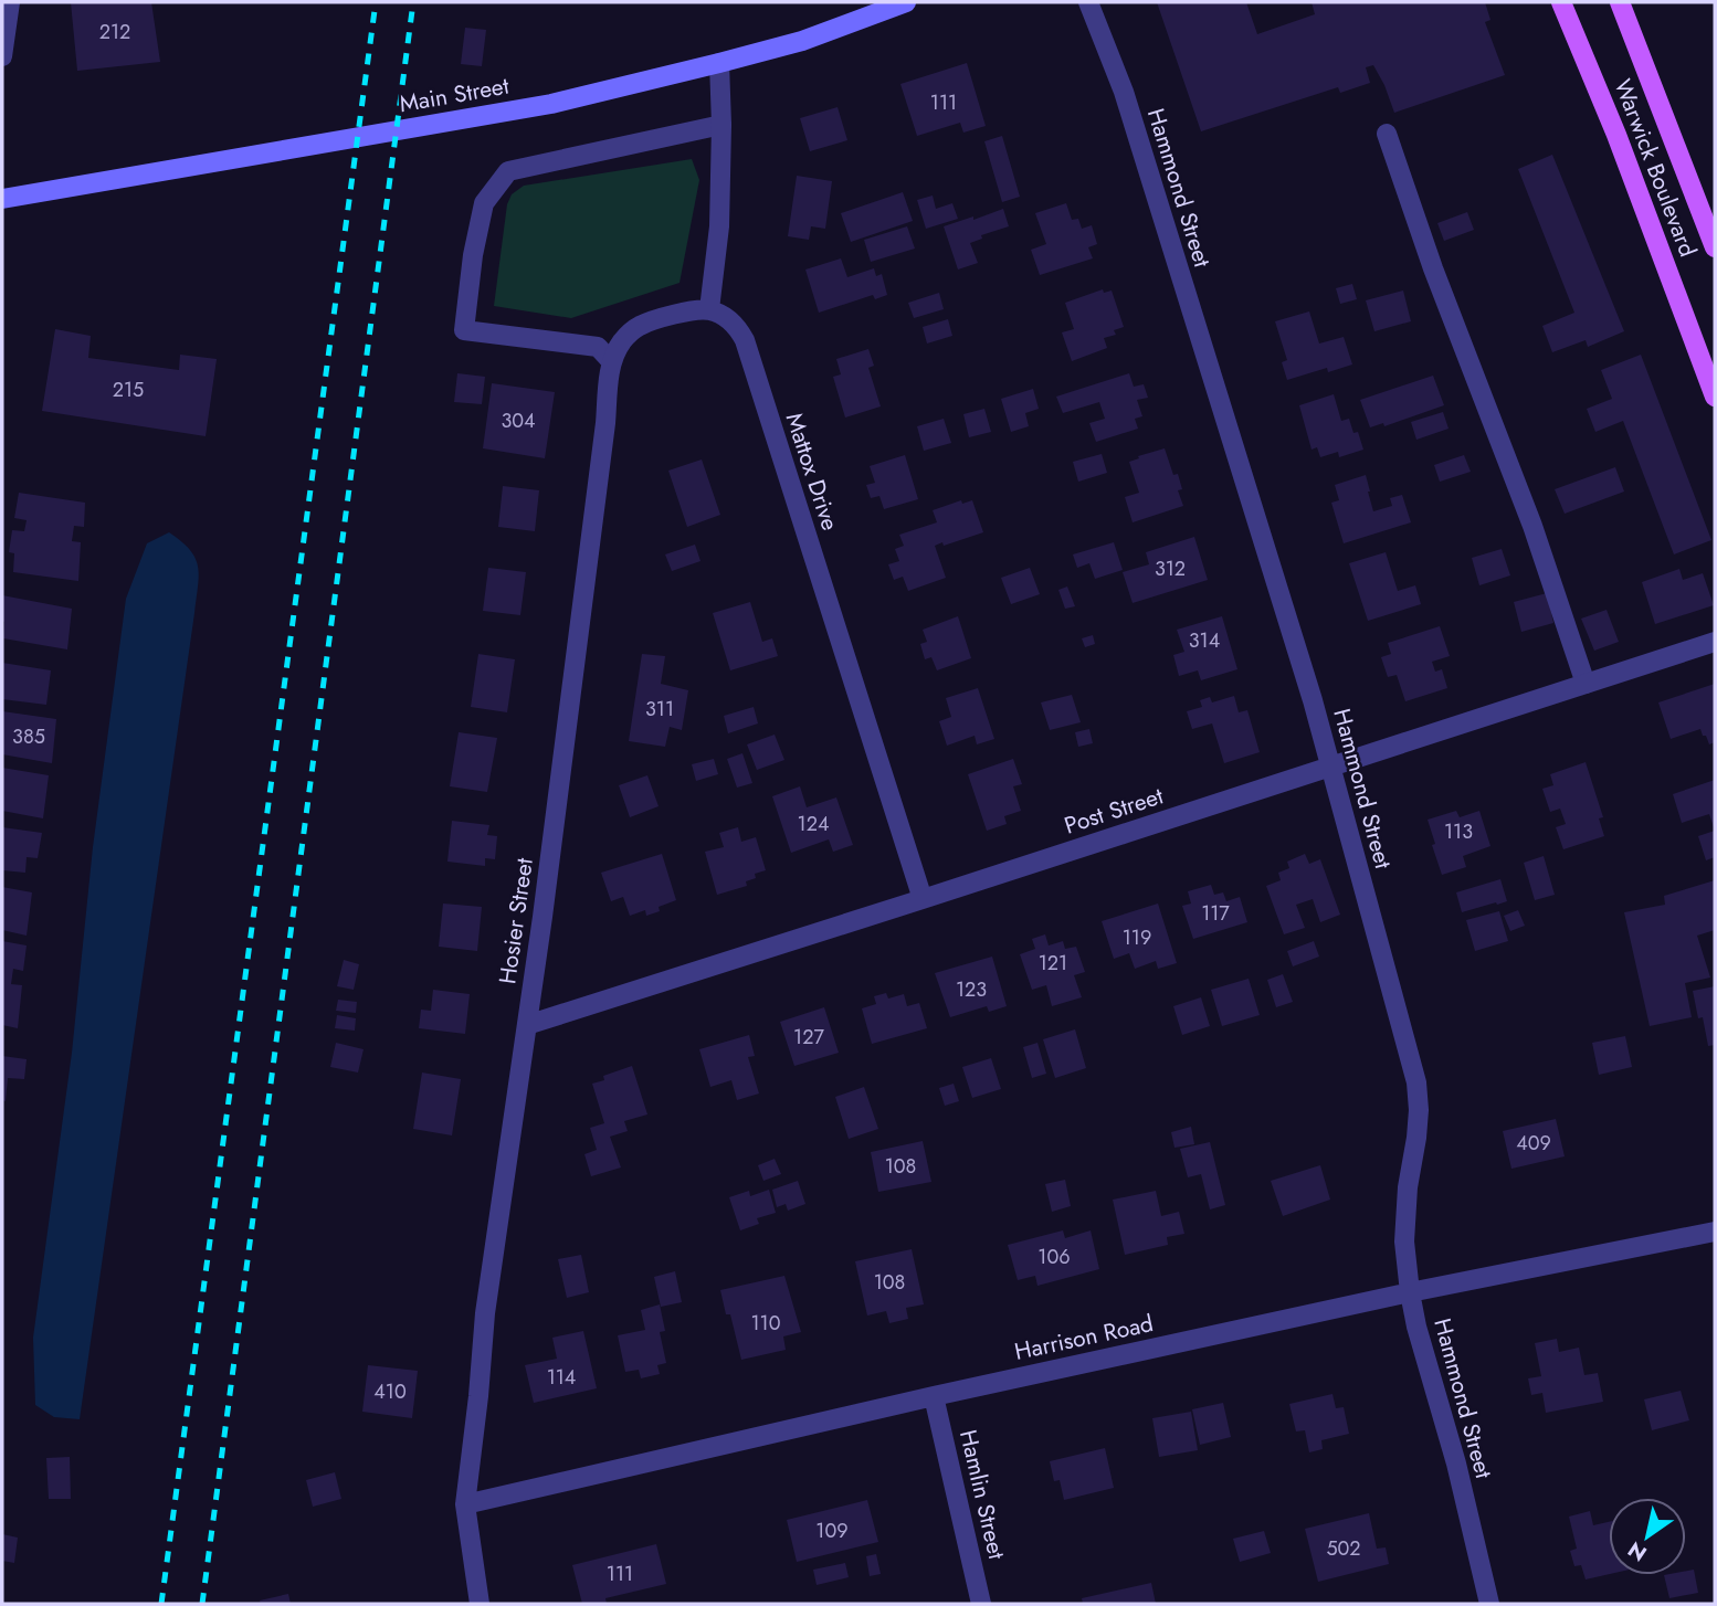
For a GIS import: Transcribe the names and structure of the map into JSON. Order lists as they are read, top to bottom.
{
  "streets": {
    "main road": ["Main Street", "Warwick Boulevard"],
    "street": [
      "Hammond Street",
      "Mattox Drive",
      "Post Street",
      "Hosier Street",
      "Harrison Road",
      "Hamlin Street"
    ]
  },
  "crossings": [
    ["Hammond Street", "Post Street"],
    ["Hammond Street", "Harrison Road"],
    ["Mattox Drive", "Post Street"],
    ["Post Street", "Hosier Street"],
    ["Hosier Street", "Harrison Road"],
    ["Harrison Road", "Hamlin Street"]
  ],
  "house_numbers": [
    "212",
    "111",
    "215",
    "304",
    "312",
    "314",
    "311",
    "385",
    "124",
    "113",
    "117",
    "119",
    "121",
    "123",
    "127",
    "409",
    "108",
    "106",
    "108",
    "110",
    "114",
    "410",
    "109",
    "502",
    "111"
  ],
  "north": "bottom left"
}
